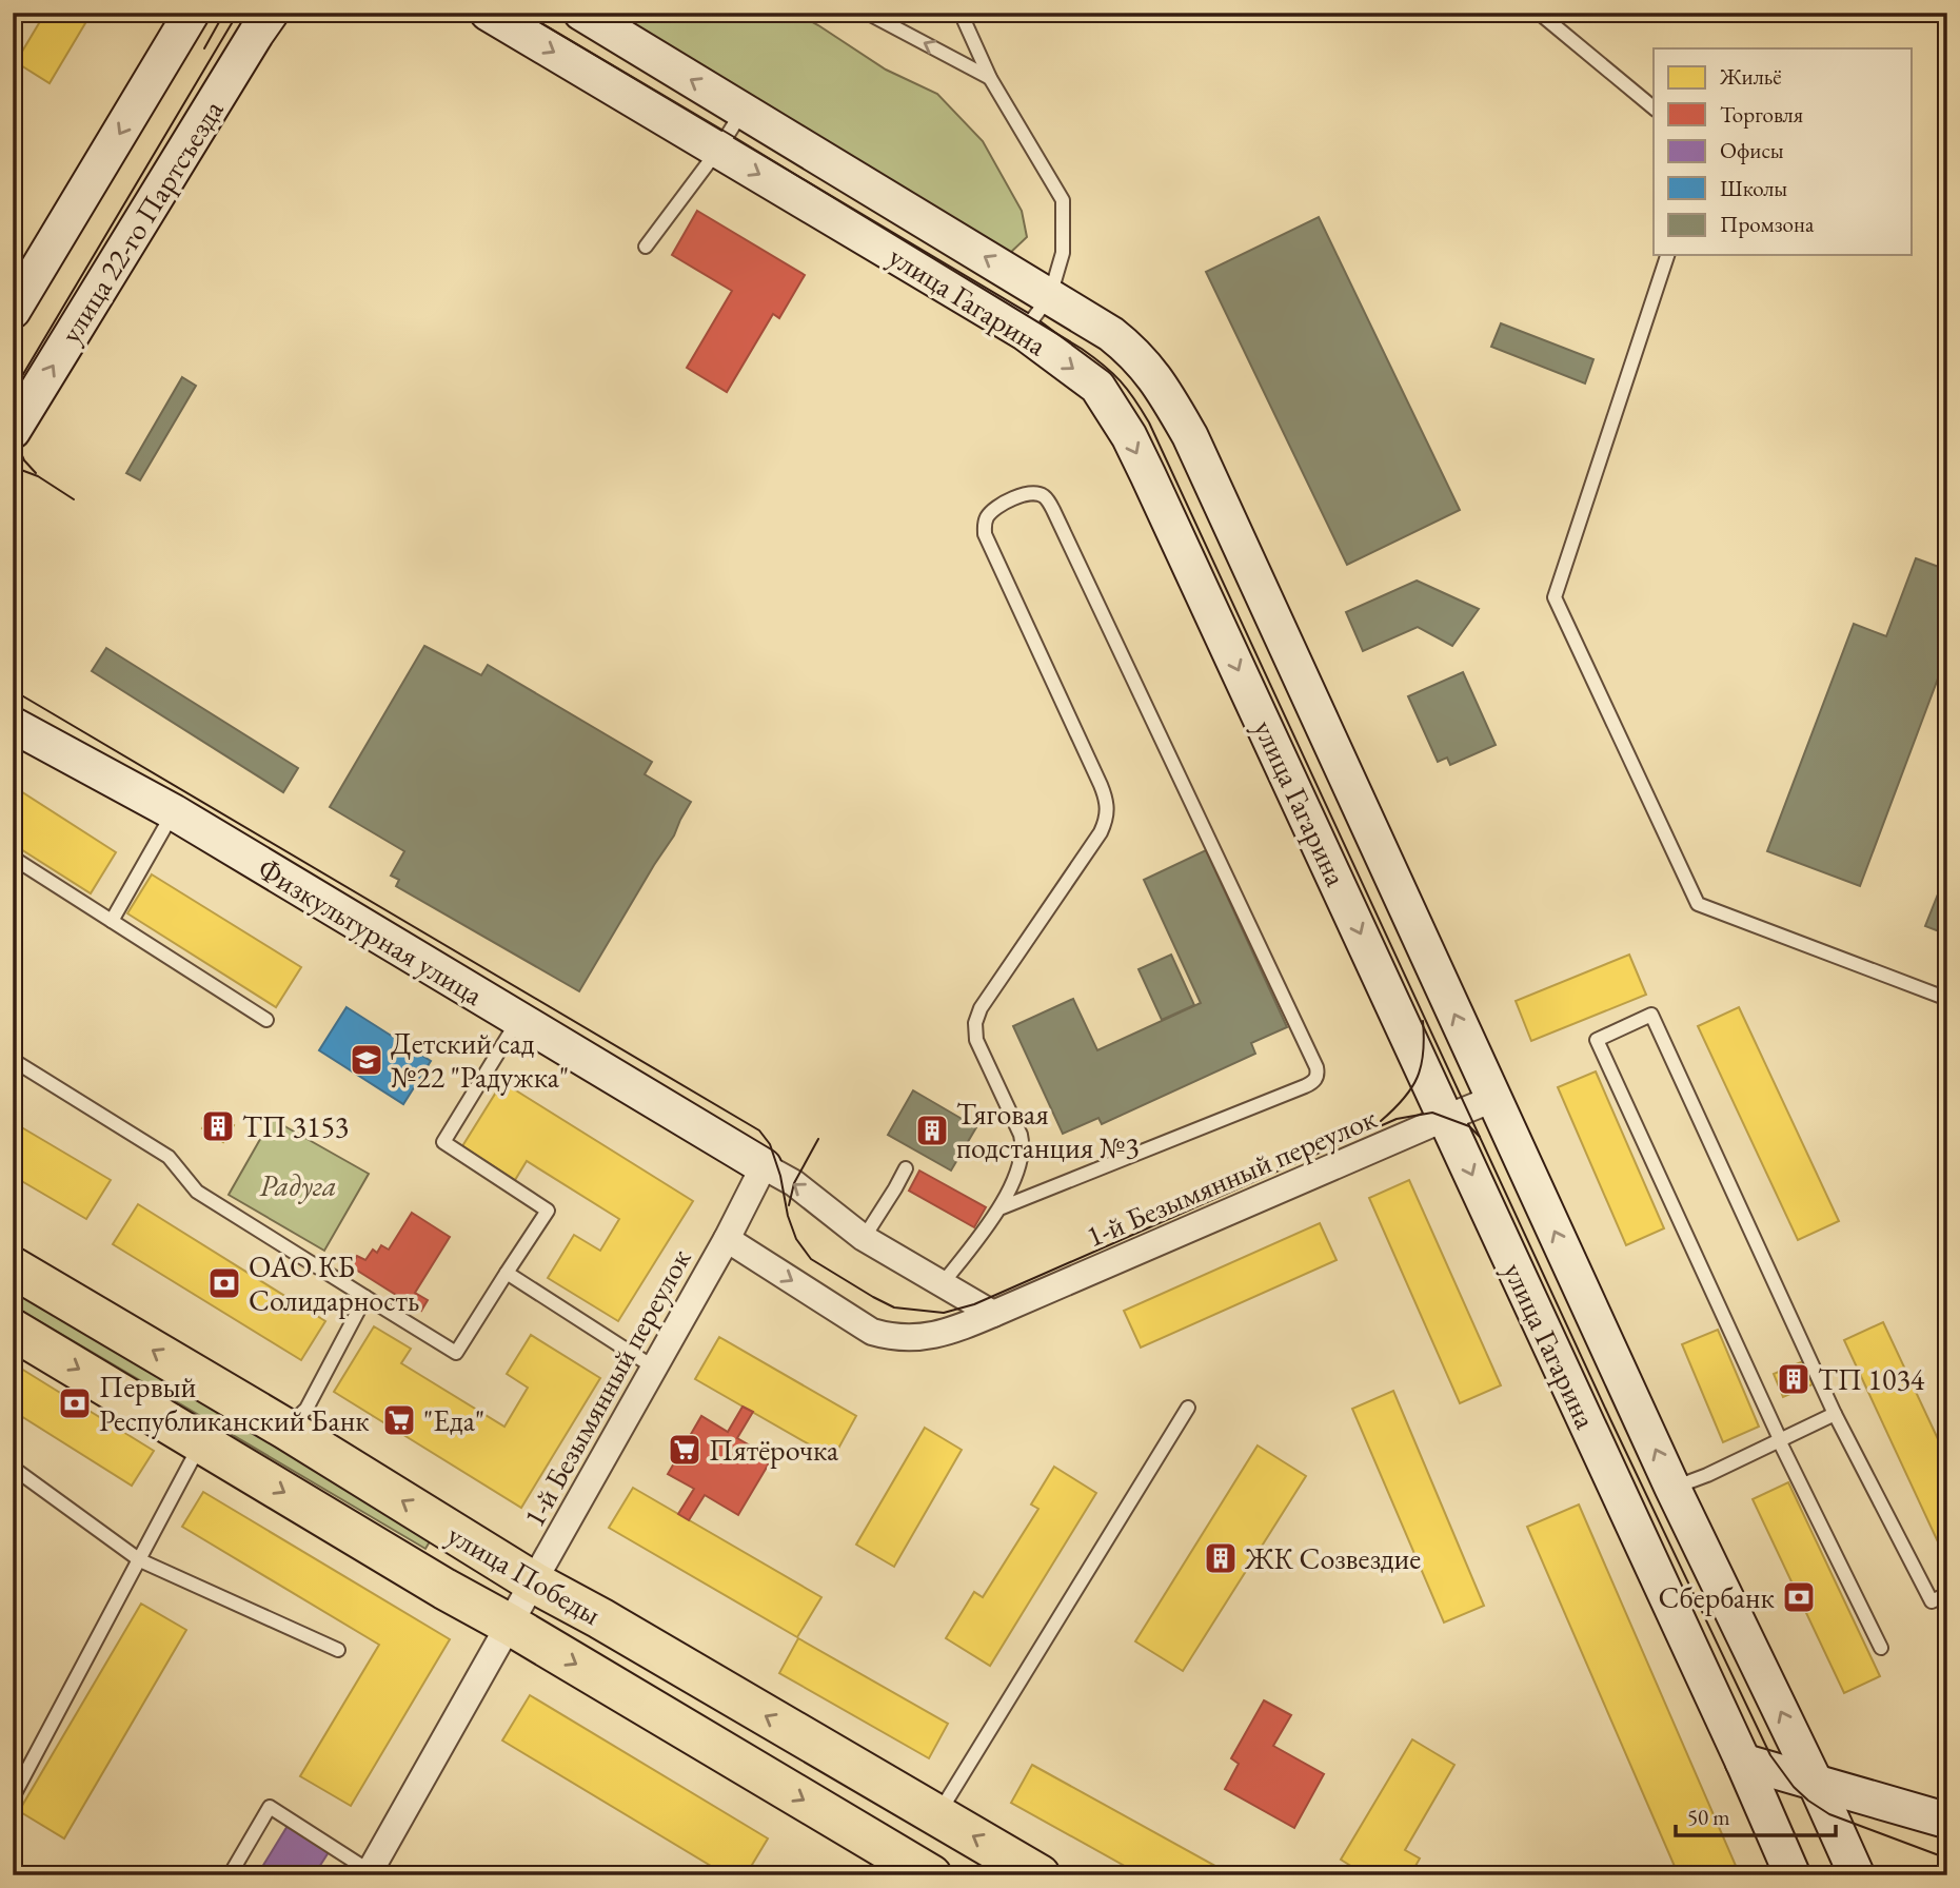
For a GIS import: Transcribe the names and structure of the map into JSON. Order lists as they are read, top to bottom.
{
  "streets": {
    "main road": [
      "улица 22-го Партсъезда",
      "улица Гагарина",
      "Физкультурная улица",
      "улица Победы"
    ],
    "street": ["1-й Безымянный переулок"]
  },
  "crossings": [
    ["улица Гагарина", "1-й Безымянный переулок"],
    ["Физкультурная улица", "1-й Безымянный переулок"],
    ["1-й Безымянный переулок", "улица Победы"]
  ],
  "parks": ["Радyга"],
  "places": {
    "school or university": ["Детский сад №22 \"Радужка\""],
    "building": [
      "ТП 3153",
      "Тяговая подстанция №3",
      "ТП 1034",
      "ЖК Созвездие"
    ],
    "bank": ["ОАО КБ Солидарность", "Первый Республиканский Банк", "Сбербанк"],
    "supermarket": ["\"Еда\"", "Пятёрочка"]
  },
  "legend": [
    "Жильё",
    "Торговля",
    "Офисы",
    "Школы",
    "Промзона"
  ],
  "scale_bar": "50 m"
}
